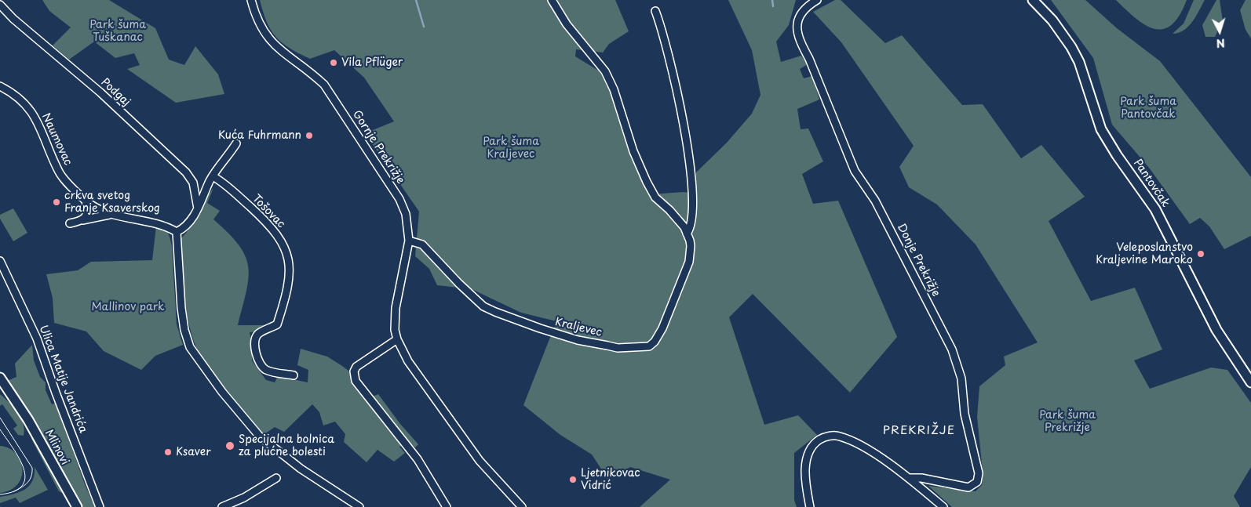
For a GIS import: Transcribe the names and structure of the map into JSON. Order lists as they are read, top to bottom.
{
  "streets": {
    "main road": ["Pantovčak", "Mlinovi"],
    "street": [
      "Podgaj",
      "Naumovac",
      "Gornje Prekrižje",
      "Tošovac",
      "Donje Prekrižje",
      "Kraljevec",
      "Ulica Matije Jandrića"
    ]
  },
  "crossings": [
    ["Gornje Prekrižje", "Kraljevec"]
  ],
  "districts": ["PREKRIŽJE"],
  "parks": [
    "Park šuma Tuškanac",
    "Park šuma Pantovčak",
    "Park šuma Kraljevec",
    "Mallinov park",
    "Park šuma Prekrižje"
  ],
  "places": [
    "Vila Pflüger",
    "Kuća Fuhrmann",
    "crkva svetog Franje Ksaverskog",
    "Veleposlanstvo Kraljevine Maroko",
    "Specijalna bolnica za plućne bolesti",
    "Ksaver",
    "Ljetnikovac Vidrić"
  ],
  "north": "bottom"
}
